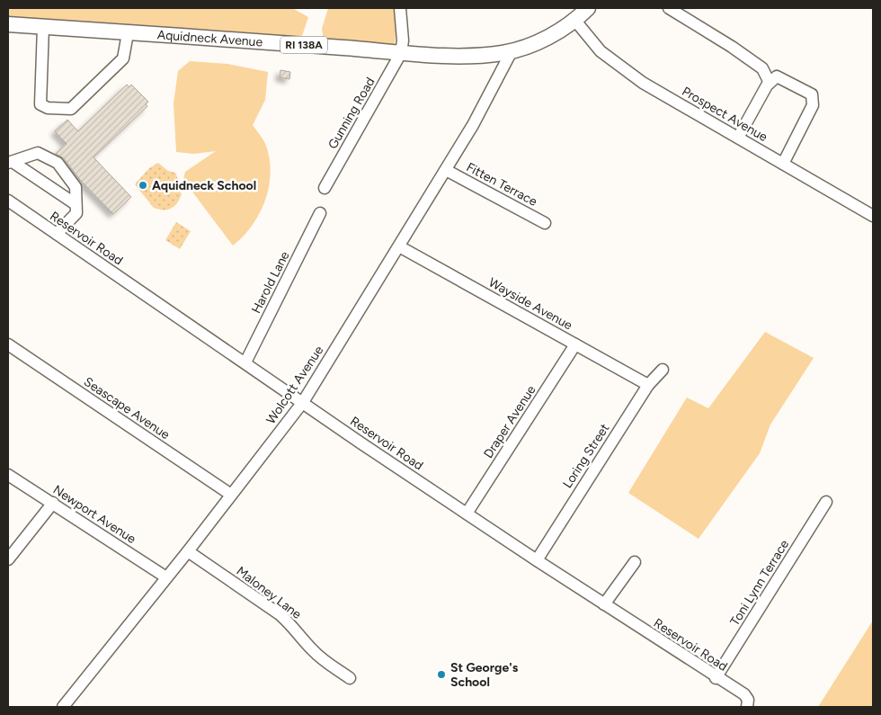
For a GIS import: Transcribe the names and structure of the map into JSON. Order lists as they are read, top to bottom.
{
  "streets": {
    "main road": ["Aquidneck Avenue", "RI 138A"],
    "street": [
      "Gunning Road",
      "Prospect Avenue",
      "Fitten Terrace",
      "Reservoir Road",
      "Harold Lane",
      "Wayside Avenue",
      "Wolcott Avenue",
      "Seascape Avenue",
      "Draper Avenue",
      "Loring Street",
      "Newport Avenue",
      "Toni Lynn Terrace",
      "Maloney Lane"
    ]
  },
  "crossings": [
    ["Aquidneck Avenue", "Gunning Road"],
    ["Aquidneck Avenue", "Prospect Avenue"],
    ["Aquidneck Avenue", "Wolcott Avenue"],
    ["Fitten Terrace", "Wolcott Avenue"],
    ["Reservoir Road", "Harold Lane"],
    ["Reservoir Road", "Wolcott Avenue"],
    ["Reservoir Road", "Draper Avenue"],
    ["Reservoir Road", "Loring Street"],
    ["Reservoir Road", "Toni Lynn Terrace"],
    ["Wayside Avenue", "Wolcott Avenue"],
    ["Wayside Avenue", "Draper Avenue"],
    ["Wayside Avenue", "Loring Street"],
    ["Wolcott Avenue", "Seascape Avenue"],
    ["Wolcott Avenue", "Newport Avenue"],
    ["Wolcott Avenue", "Maloney Lane"]
  ],
  "places": ["Aquidneck School", "St George's School"]
}
